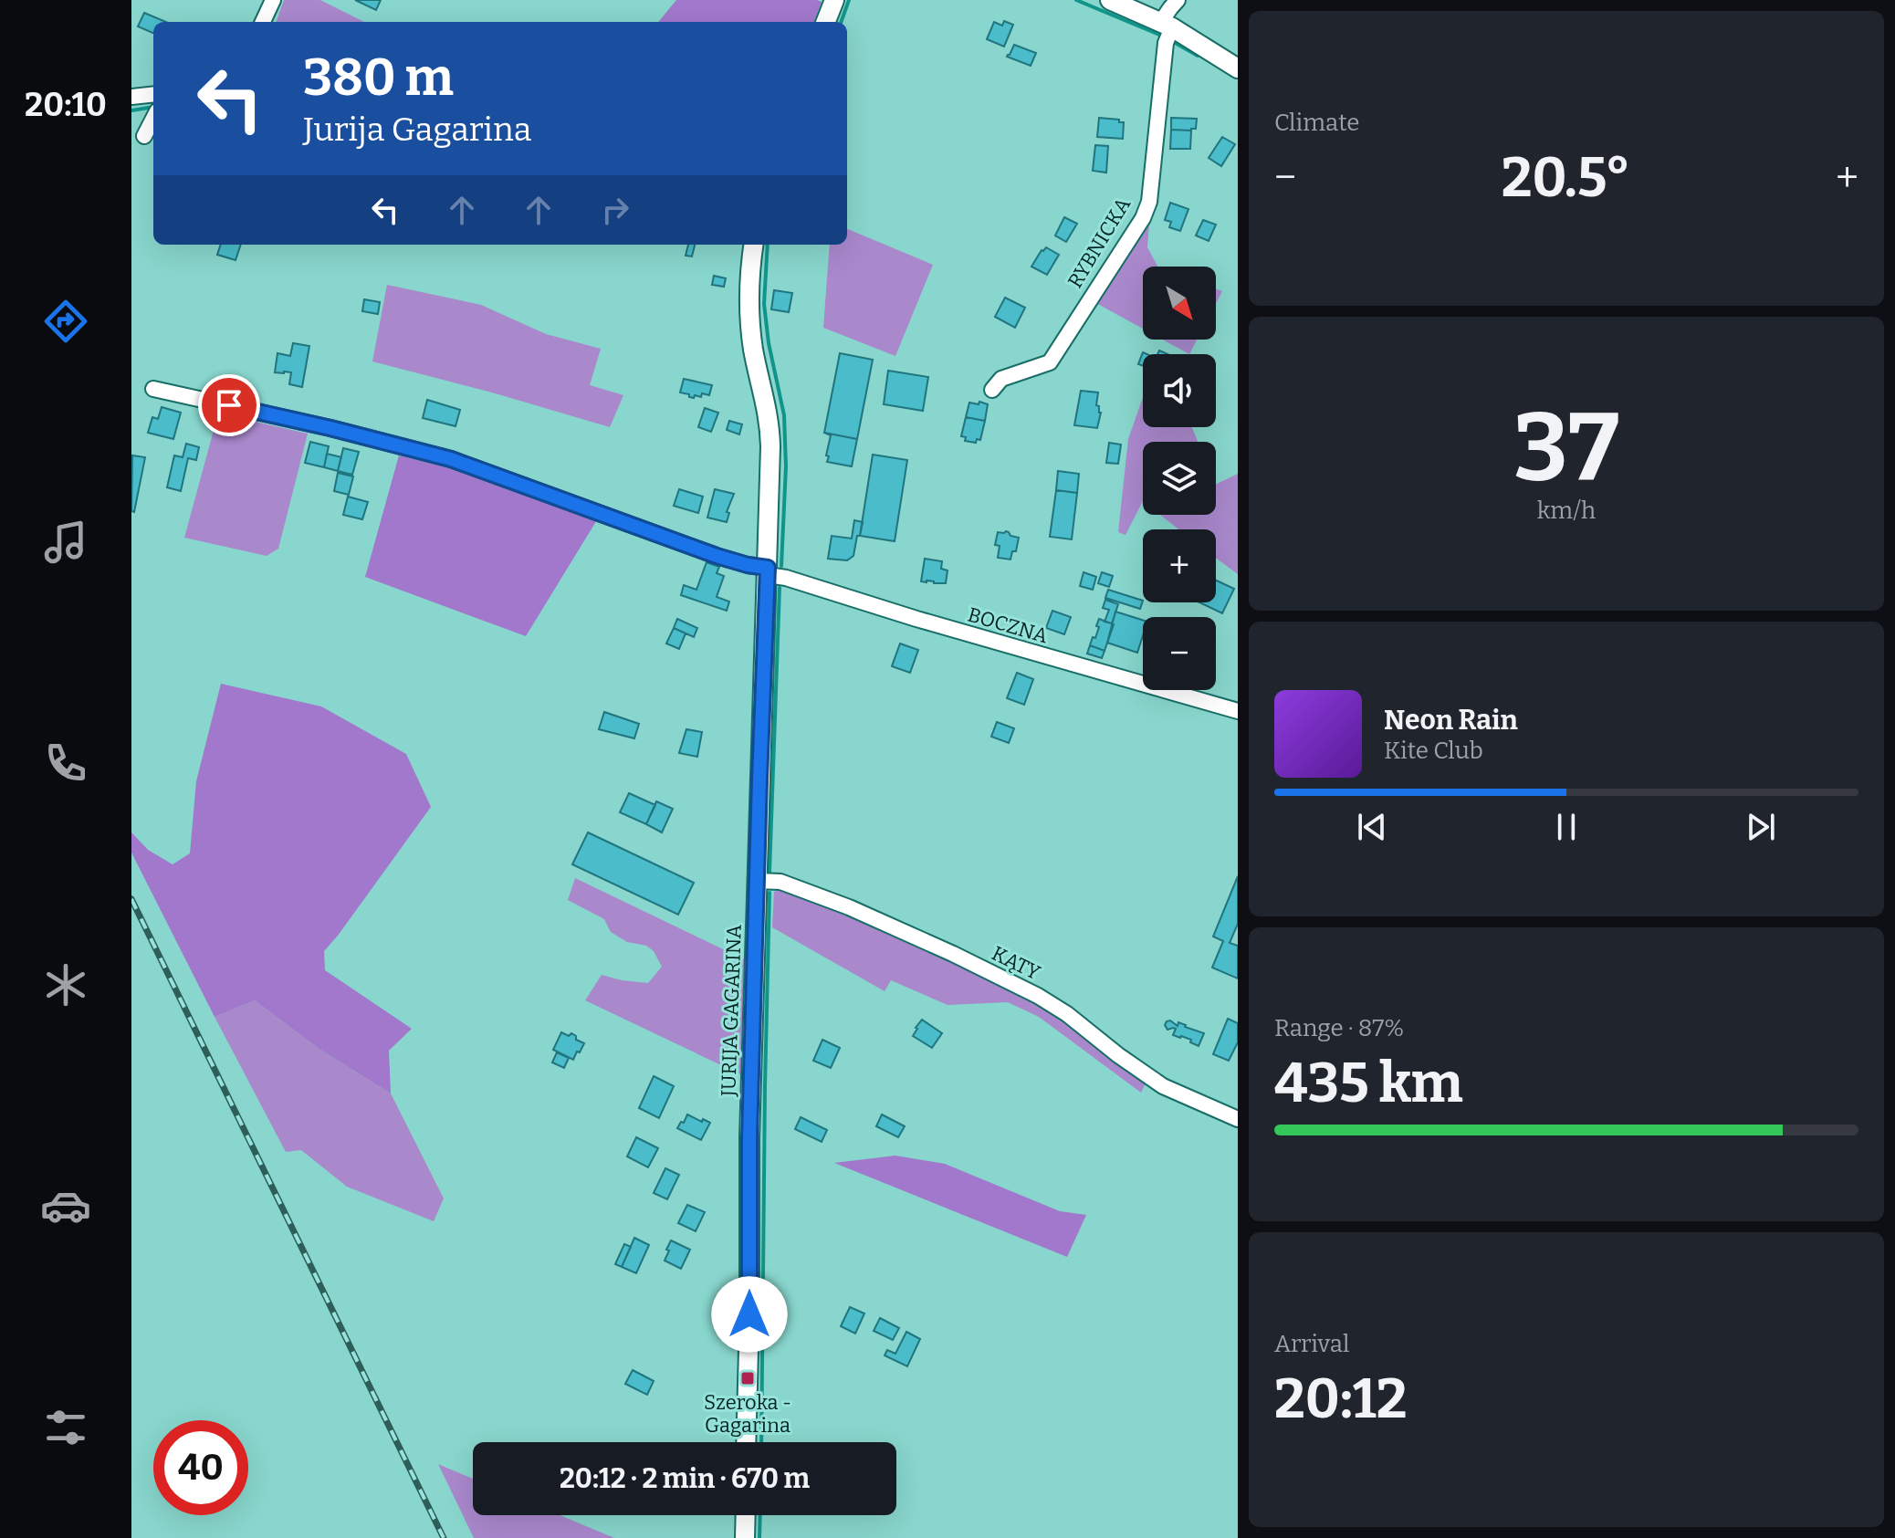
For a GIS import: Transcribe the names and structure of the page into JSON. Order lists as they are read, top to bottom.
{
  "streets": {
    "street": [
      "RYBNICKA",
      "BOCZNA",
      "KĄTY",
      "JURIJA GAGARINA"
    ]
  },
  "crossings": [
    ["BOCZNA", "JURIJA GAGARINA"],
    ["KĄTY", "JURIJA GAGARINA"]
  ],
  "places": {
    "transit": ["Szeroka - Gagarina"]
  },
  "north": "bottom right",
  "page": {
    "tabs": "20:10",
    "tile": [
      "Climate",
      ["37", "km/h"],
      ["Range · 87%", "435 km"],
      ["Arrival", "20:12"]
    ],
    "turn": ["380 m", "Jurija Gagarina"],
    "heat": ["−", "20.5°", "+"],
    "map_buttons": ["+", "−"],
    "song": ["Neon Rain", "Kite Club"],
    "limit": "40",
    "trip": "20:12 · 2 min · 670 m"
  }
}
